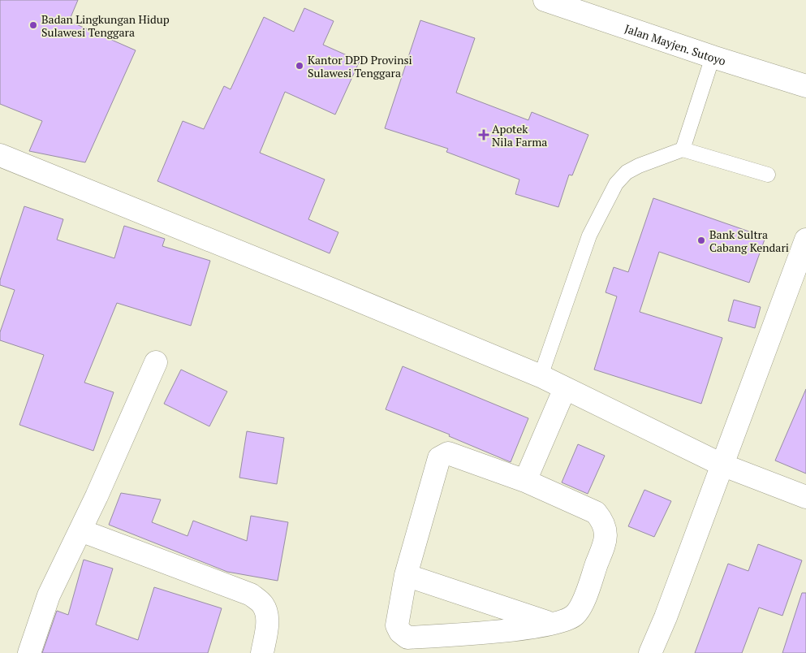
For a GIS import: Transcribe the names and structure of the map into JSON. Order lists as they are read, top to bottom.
{
  "streets": {
    "main road": ["Jalan Mayjen. Sutoyo"]
  },
  "places": {
    "other": ["Badan Lingkungan Hidup Sulawesi Tenggara", "Kantor DPD Provinsi Sulawesi Tenggara", "Bank Sultra Cabang Kendari"],
    "health": ["Apotek Nila Farma"]
  }
}
